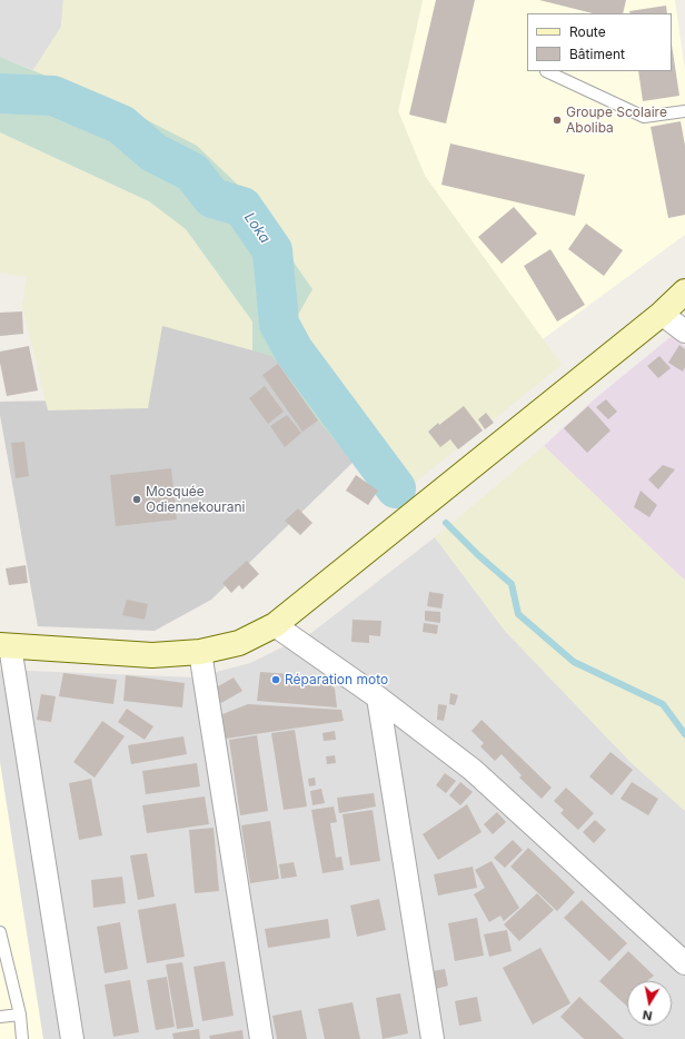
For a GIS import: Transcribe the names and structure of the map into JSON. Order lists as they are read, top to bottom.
{
  "water": ["Loka"],
  "places": ["Groupe Scolaire Aboliba", "Mosquée Odiennekourani", "Réparation moto"],
  "legend": ["Route", "Bâtiment"],
  "north": "bottom"
}
